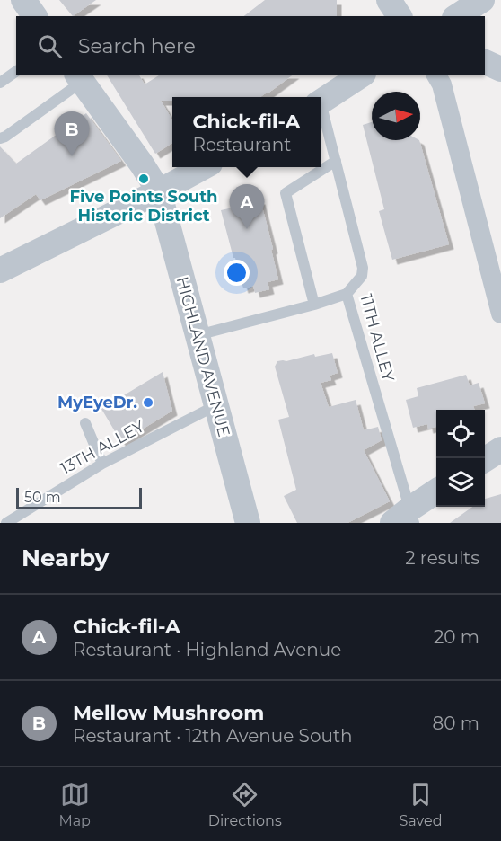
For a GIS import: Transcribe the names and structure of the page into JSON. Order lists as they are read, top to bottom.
{
  "streets": {
    "street": ["HIGHLAND AVENUE"],
    "lane": ["11TH ALLEY", "13TH ALLEY"]
  },
  "crossings": [
    ["HIGHLAND AVENUE", "13TH ALLEY"]
  ],
  "places": ["Five Points South Historic District", "MyEyeDr."],
  "scale_bar": "50 m",
  "north": "right",
  "page": {
    "search": "Search here",
    "popup": ["Chick-fil-A", "Restaurant"],
    "pins": ["B", "A"],
    "scale": "50 m",
    "heading": ["Nearby", "2 results"],
    "list": [
      {
        "mark": "A",
        "name": "Chick-fil-A",
        "note": "Restaurant · Highland Avenue",
        "value": "20 m"
      },
      {
        "mark": "B",
        "name": "Mellow Mushroom",
        "note": "Restaurant · 12th Avenue South",
        "value": "80 m"
      }
    ],
    "nav": ["Map", "Directions", "Saved"]
  }
}
